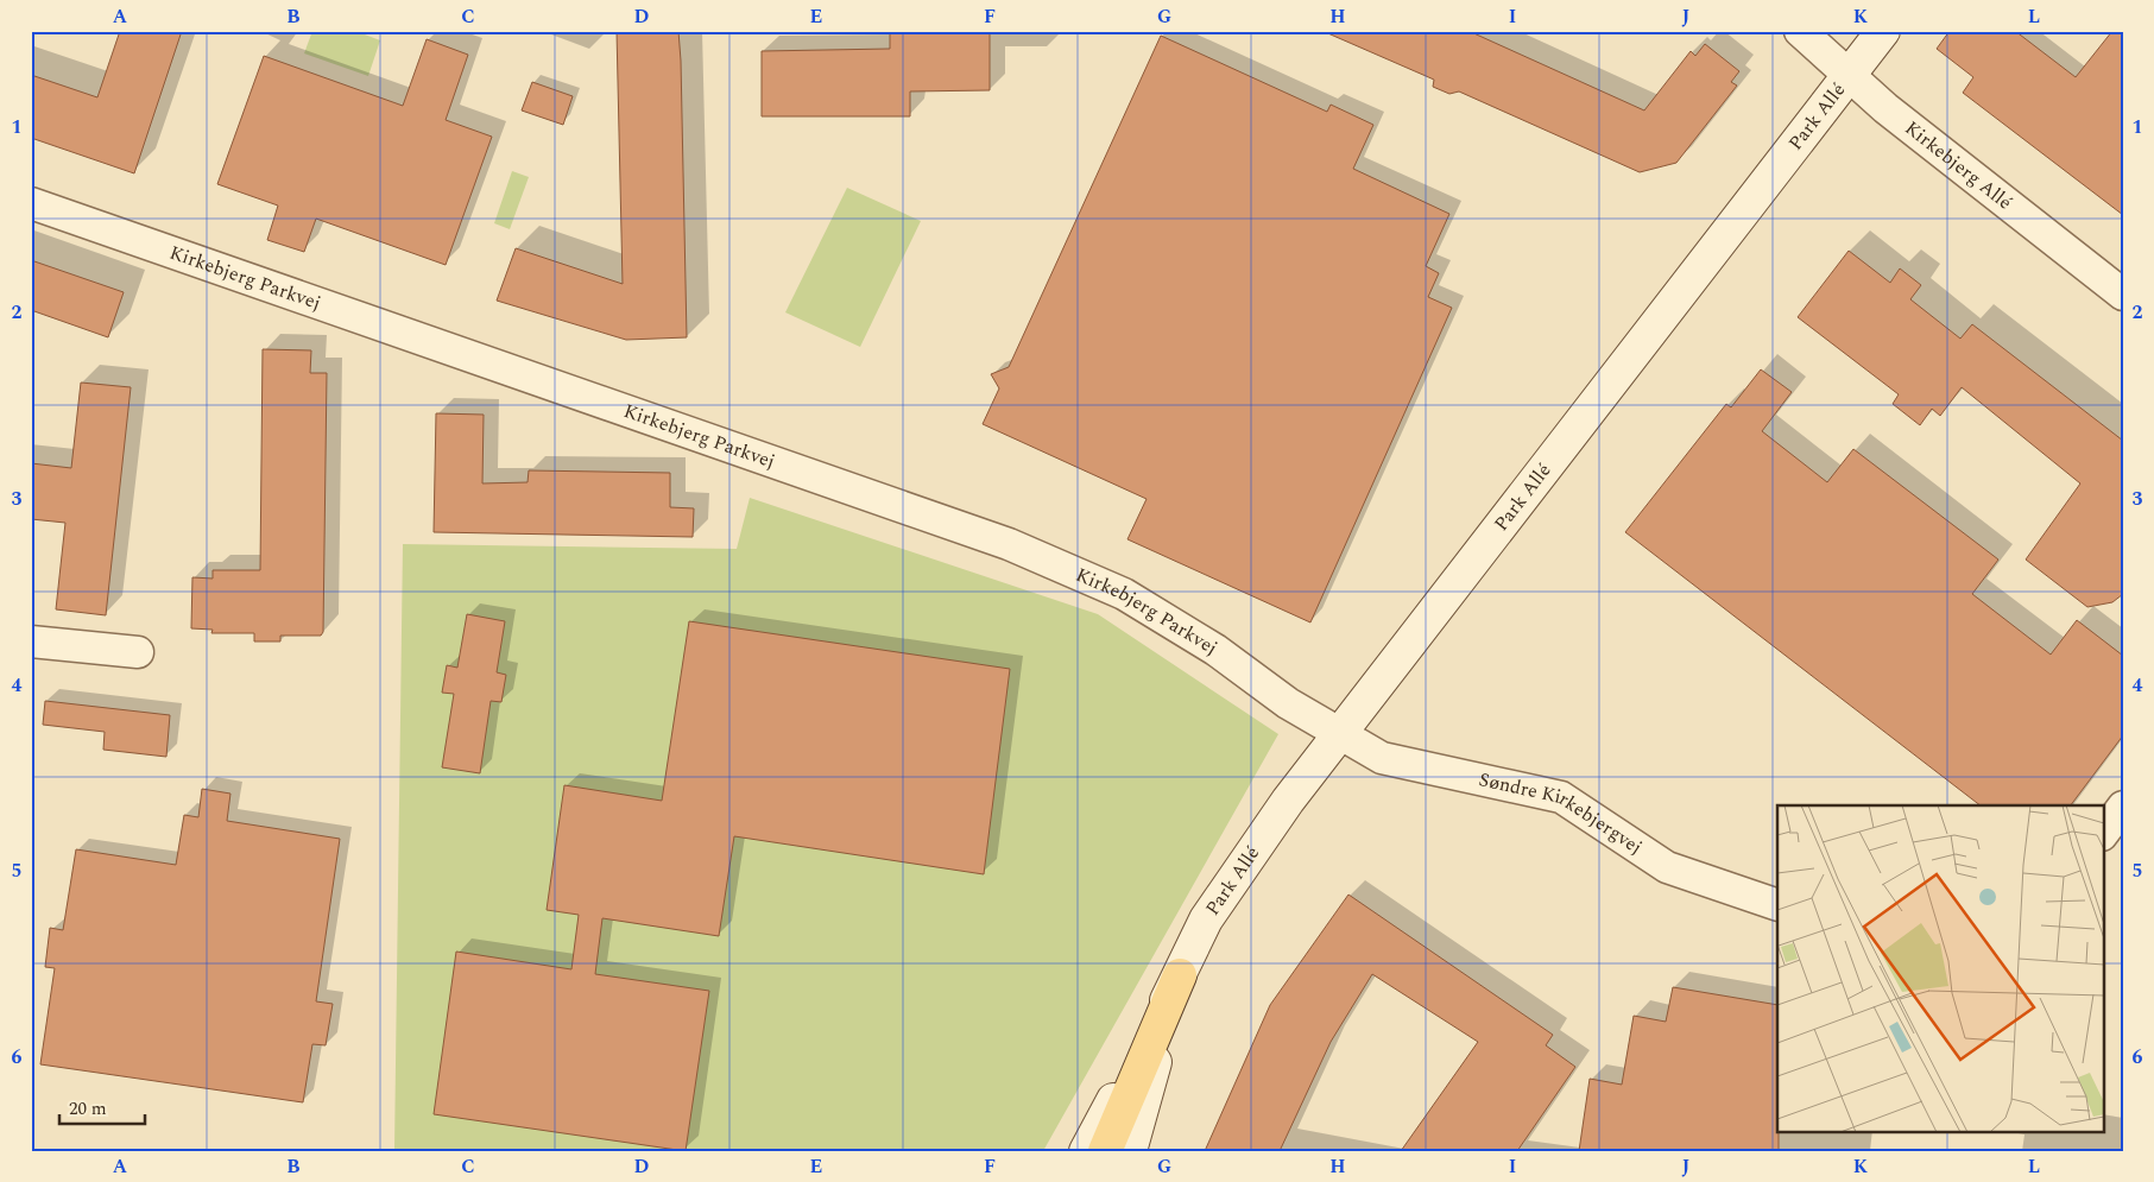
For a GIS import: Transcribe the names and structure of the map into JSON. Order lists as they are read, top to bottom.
{
  "streets": {
    "street": [
      "Park Allé",
      "Kirkebjerg Allé",
      "Kirkebjerg Parkvej",
      "Søndre Kirkebjergvej"
    ]
  },
  "crossings": [
    ["Park Allé", "Kirkebjerg Allé"],
    ["Park Allé", "Kirkebjerg Parkvej"],
    ["Park Allé", "Søndre Kirkebjergvej"],
    ["Kirkebjerg Parkvej", "Søndre Kirkebjergvej"]
  ],
  "scale_bar": "20 m",
  "grid": {
    "columns": [
      "A",
      "B",
      "C",
      "D",
      "E",
      "F",
      "G",
      "H",
      "I",
      "J",
      "K",
      "L"
    ],
    "rows": [
      "1",
      "2",
      "3",
      "4",
      "5",
      "6"
    ]
  }
}
